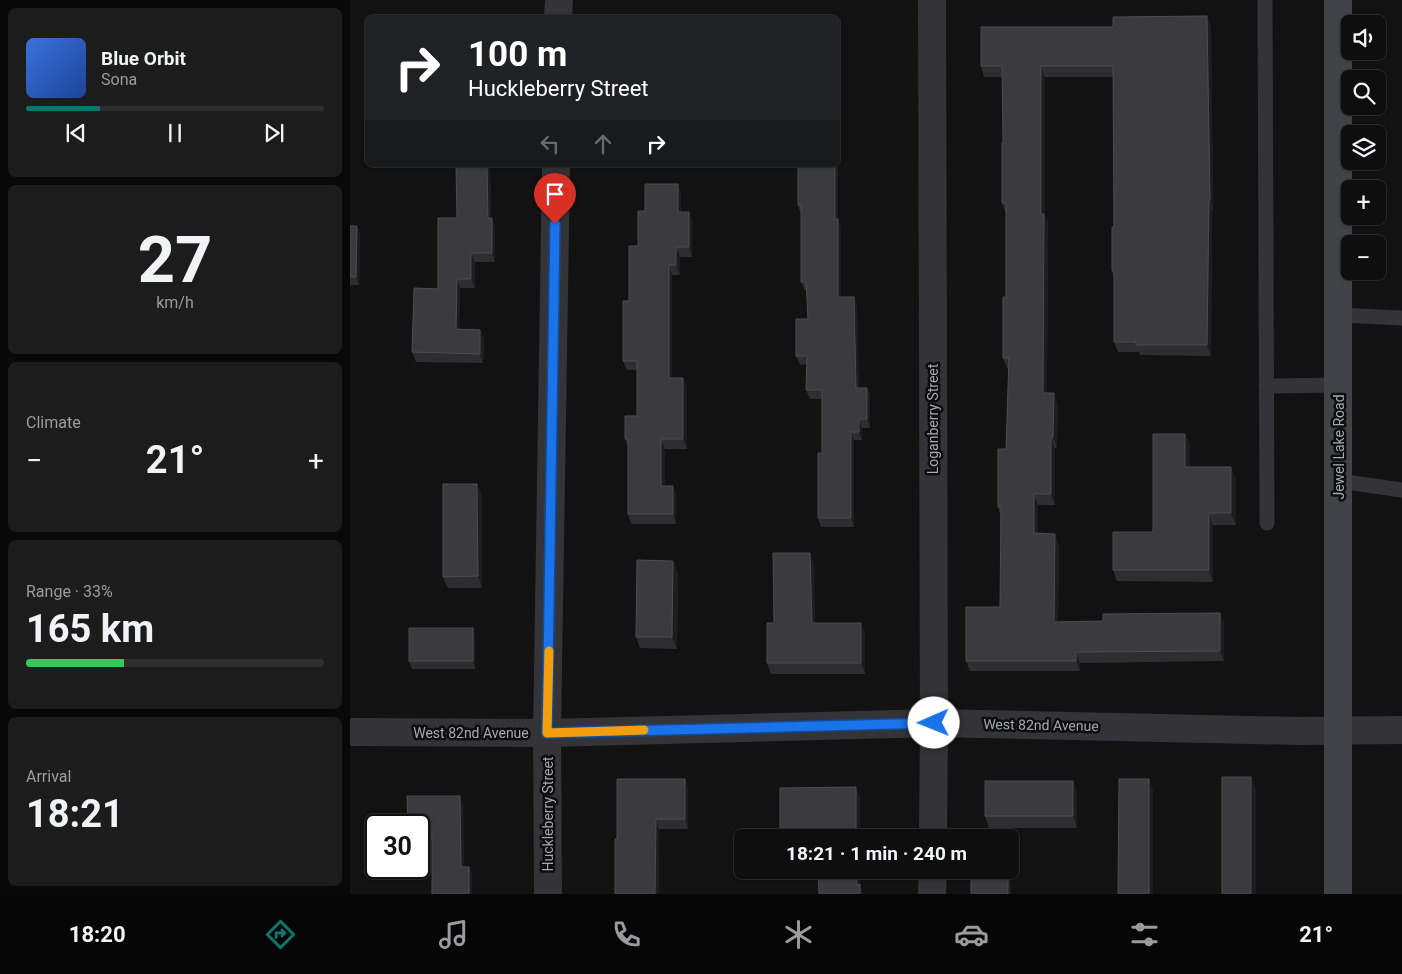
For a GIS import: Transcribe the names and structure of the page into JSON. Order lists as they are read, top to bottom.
{
  "streets": {
    "main road": ["Jewel Lake Road"],
    "street": ["Loganberry Street", "West 82nd Avenue", "Huckleberry Street"]
  },
  "crossings": [
    ["Loganberry Street", "West 82nd Avenue"],
    ["Jewel Lake Road", "West 82nd Avenue"],
    ["West 82nd Avenue", "Huckleberry Street"]
  ],
  "page": {
    "map_buttons": ["+", "−"],
    "turn": ["100 m", "Huckleberry Street"],
    "song": ["Blue Orbit", "Sona"],
    "tile": [
      ["27", "km/h"],
      "Climate",
      ["Range · 33%", "165 km"],
      ["Arrival", "18:21"]
    ],
    "heat": ["−", "21°", "+"],
    "limit": "30",
    "trip": "18:21 · 1 min · 240 m",
    "tabs": ["18:20", "21°"]
  }
}
